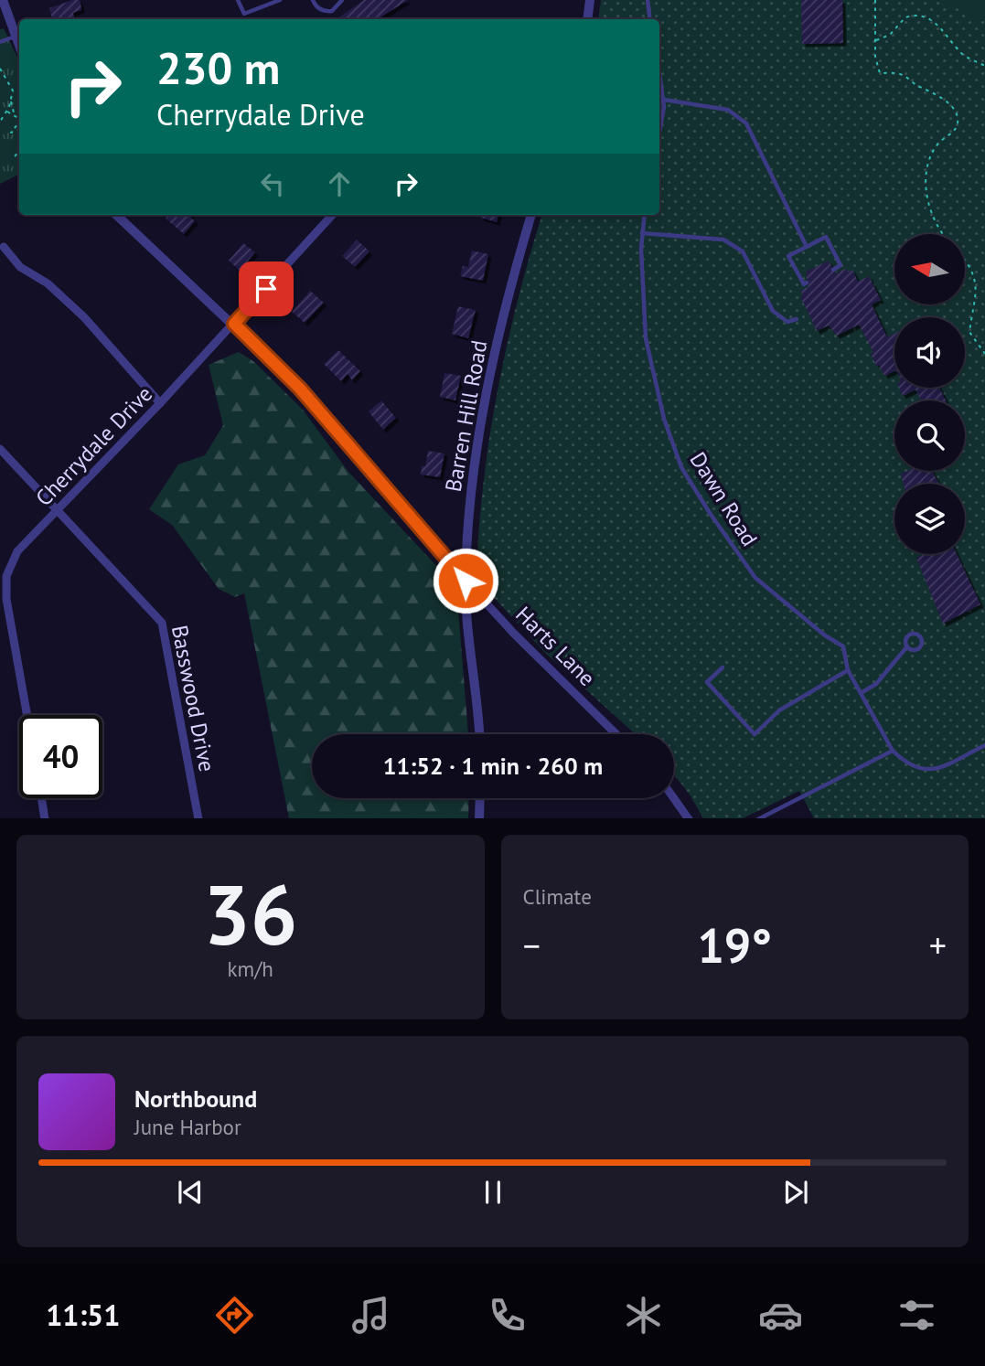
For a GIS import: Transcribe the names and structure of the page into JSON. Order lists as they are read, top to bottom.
{
  "streets": {
    "street": [
      "Barren Hill Road",
      "Cherrydale Drive",
      "Harts Lane",
      "Basswood Drive"
    ],
    "lane": ["Dawn Road"]
  },
  "crossings": [
    ["Barren Hill Road", "Harts Lane"],
    ["Cherrydale Drive", "Harts Lane"],
    ["Cherrydale Drive", "Basswood Drive"]
  ],
  "north": "left",
  "page": {
    "turn": ["230 m", "Cherrydale Drive"],
    "limit": "40",
    "trip": "11:52 · 1 min · 260 m",
    "tile": [
      ["36", "km/h"],
      "Climate"
    ],
    "heat": ["−", "19°", "+"],
    "song": ["Northbound", "June Harbor"],
    "tabs": "11:51"
  }
}
